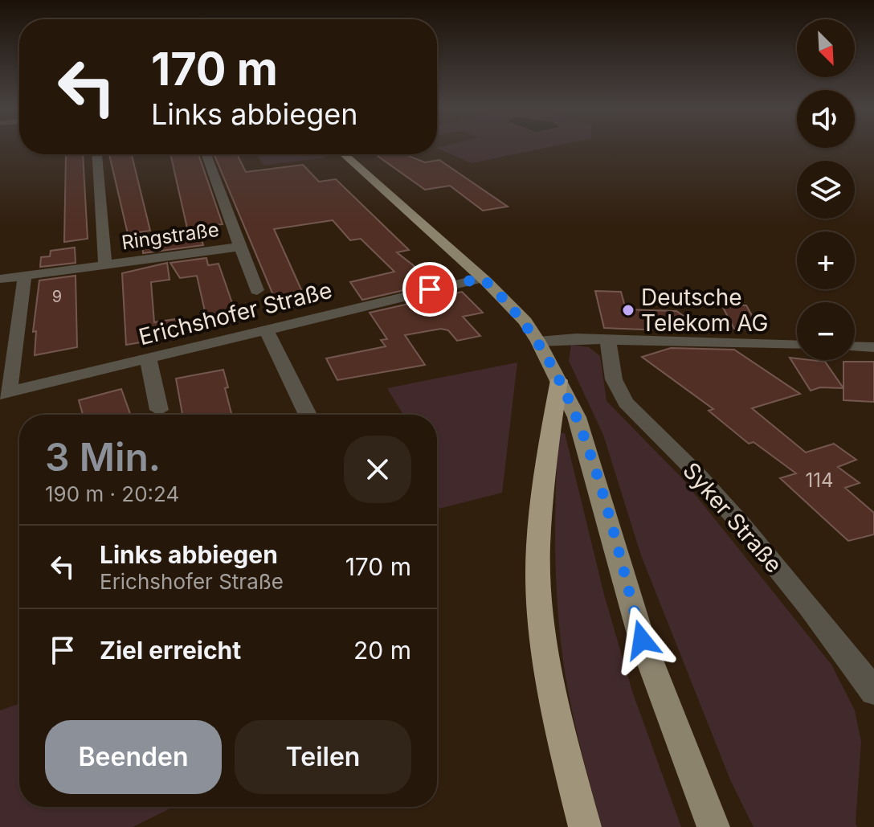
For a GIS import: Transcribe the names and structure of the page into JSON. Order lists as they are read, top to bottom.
{
  "streets": {
    "street": ["Ringstraße", "Erichshofer Straße", "Syker Straße"]
  },
  "places": ["Deutsche Telekom AG"],
  "house_numbers": ["9", "114"],
  "north": "bottom right",
  "page": {
    "map_buttons": ["+", "−"],
    "turn": ["170 m", "Links abbiegen"],
    "heading": ["3 Min.", "190 m · 20:24"],
    "list": [
      {
        "name": "Links abbiegen",
        "note": "Erichshofer Straße",
        "value": "170 m"
      },
      {
        "name": "Ziel erreicht",
        "value": "20 m"
      }
    ],
    "buttons": ["Beenden", "Teilen"]
  }
}
